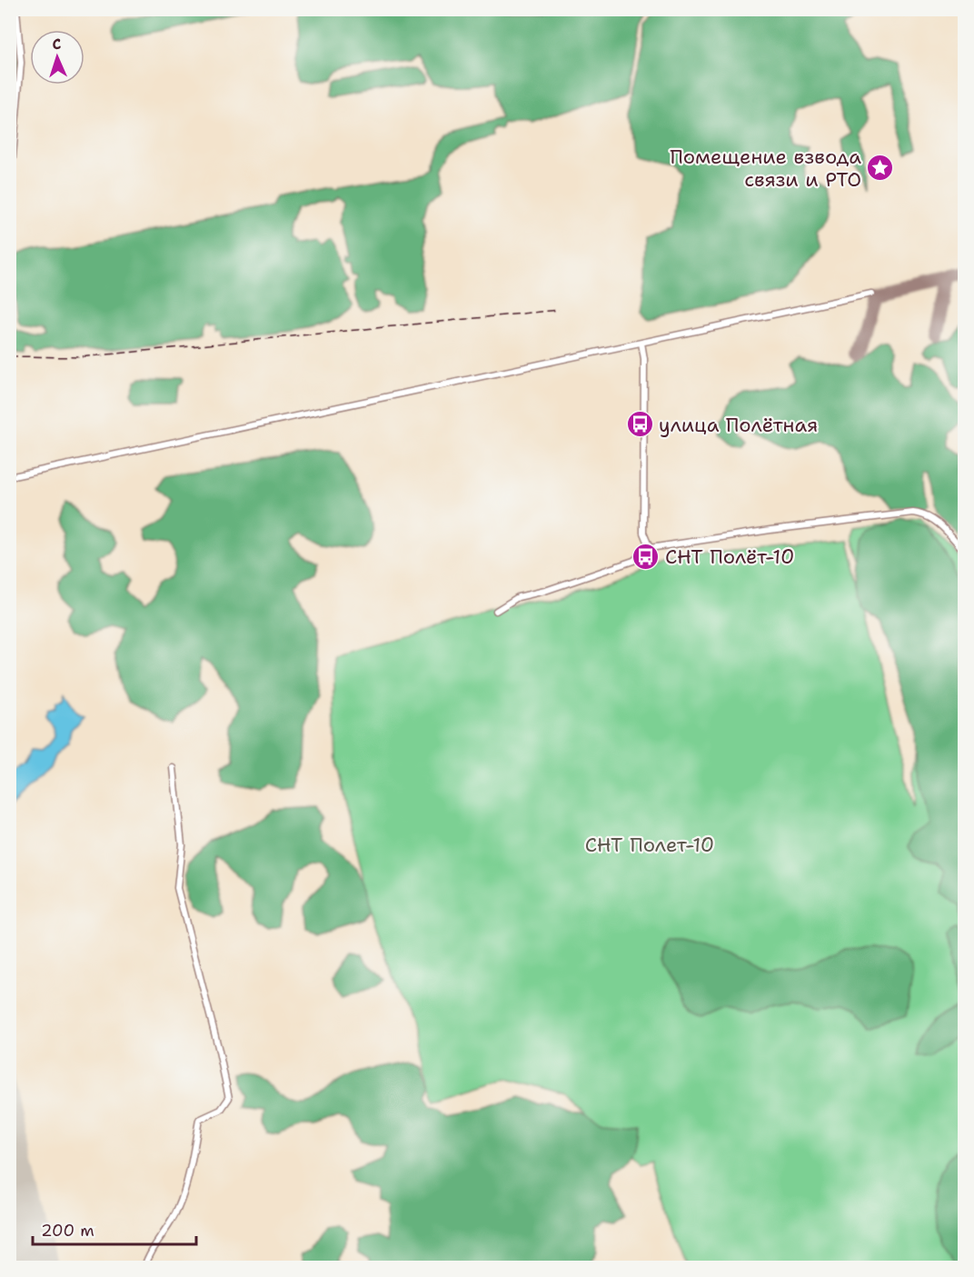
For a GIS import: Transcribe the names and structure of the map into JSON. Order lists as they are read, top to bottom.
{
  "parks": ["СНТ Полет-10"],
  "places": {
    "place": ["Помещение взвода связи и РТО"],
    "bus stop": ["улица Полётная", "СНТ Полёт-10"]
  },
  "scale_bar": "200 m",
  "north": "top"
}
